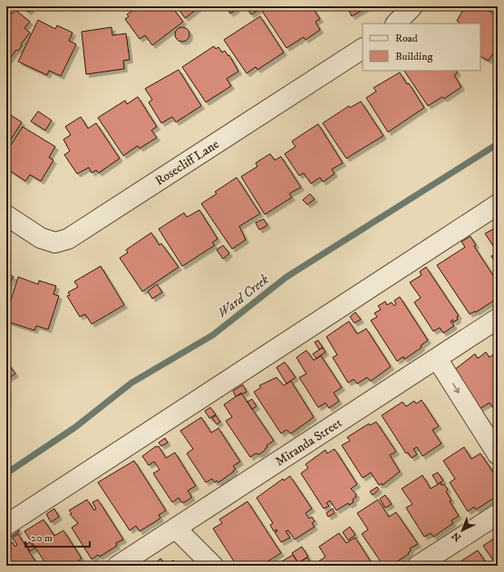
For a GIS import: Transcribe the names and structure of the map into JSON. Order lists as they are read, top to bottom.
{
  "streets": {
    "street": ["Rosecliff Lane", "Miranda Street"]
  },
  "water": ["Ward Creek"],
  "legend": ["Road", "Building"],
  "scale_bar": "20 m",
  "north": "bottom left"
}
